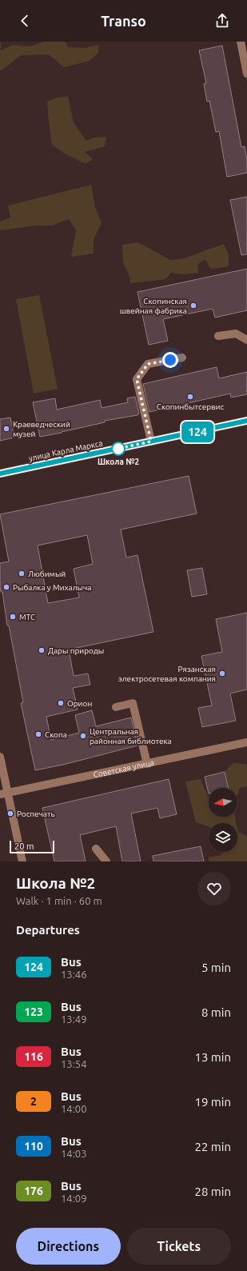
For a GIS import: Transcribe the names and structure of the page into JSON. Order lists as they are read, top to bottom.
{
  "streets": {
    "main road": ["улица Карла Маркса"],
    "street": ["Советская улица"]
  },
  "places": [
    "Скопинская швейная фабрика",
    "Скопинбытсервис",
    "Краеведческий музей",
    "Школа №2",
    "Любимый",
    "Рыбалка у Михалыча",
    "МТС",
    "Дары природы",
    "Рязанская электросетевая компания",
    "Орион",
    "Скопа",
    "Центральная районная библиотека",
    "Роспечать"
  ],
  "lines": ["bus line 124"],
  "scale_bar": "20 m",
  "north": "left",
  "page": {
    "header": "Transo",
    "on_map": "124",
    "scale": "20 m",
    "heading": [
      ["Школа №2", "Walk · 1 min · 60 m"],
      "Departures"
    ],
    "list": [
      {
        "mark": "124",
        "name": "Bus",
        "note": "13:46",
        "value": "5 min"
      },
      {
        "mark": "123",
        "name": "Bus",
        "note": "13:49",
        "value": "8 min"
      },
      {
        "mark": "116",
        "name": "Bus",
        "note": "13:54",
        "value": "13 min"
      },
      {
        "mark": "2",
        "name": "Bus",
        "note": "14:00",
        "value": "19 min"
      },
      {
        "mark": "110",
        "name": "Bus",
        "note": "14:03",
        "value": "22 min"
      },
      {
        "mark": "176",
        "name": "Bus",
        "note": "14:09",
        "value": "28 min"
      }
    ],
    "buttons": ["Directions", "Tickets"]
  }
}
